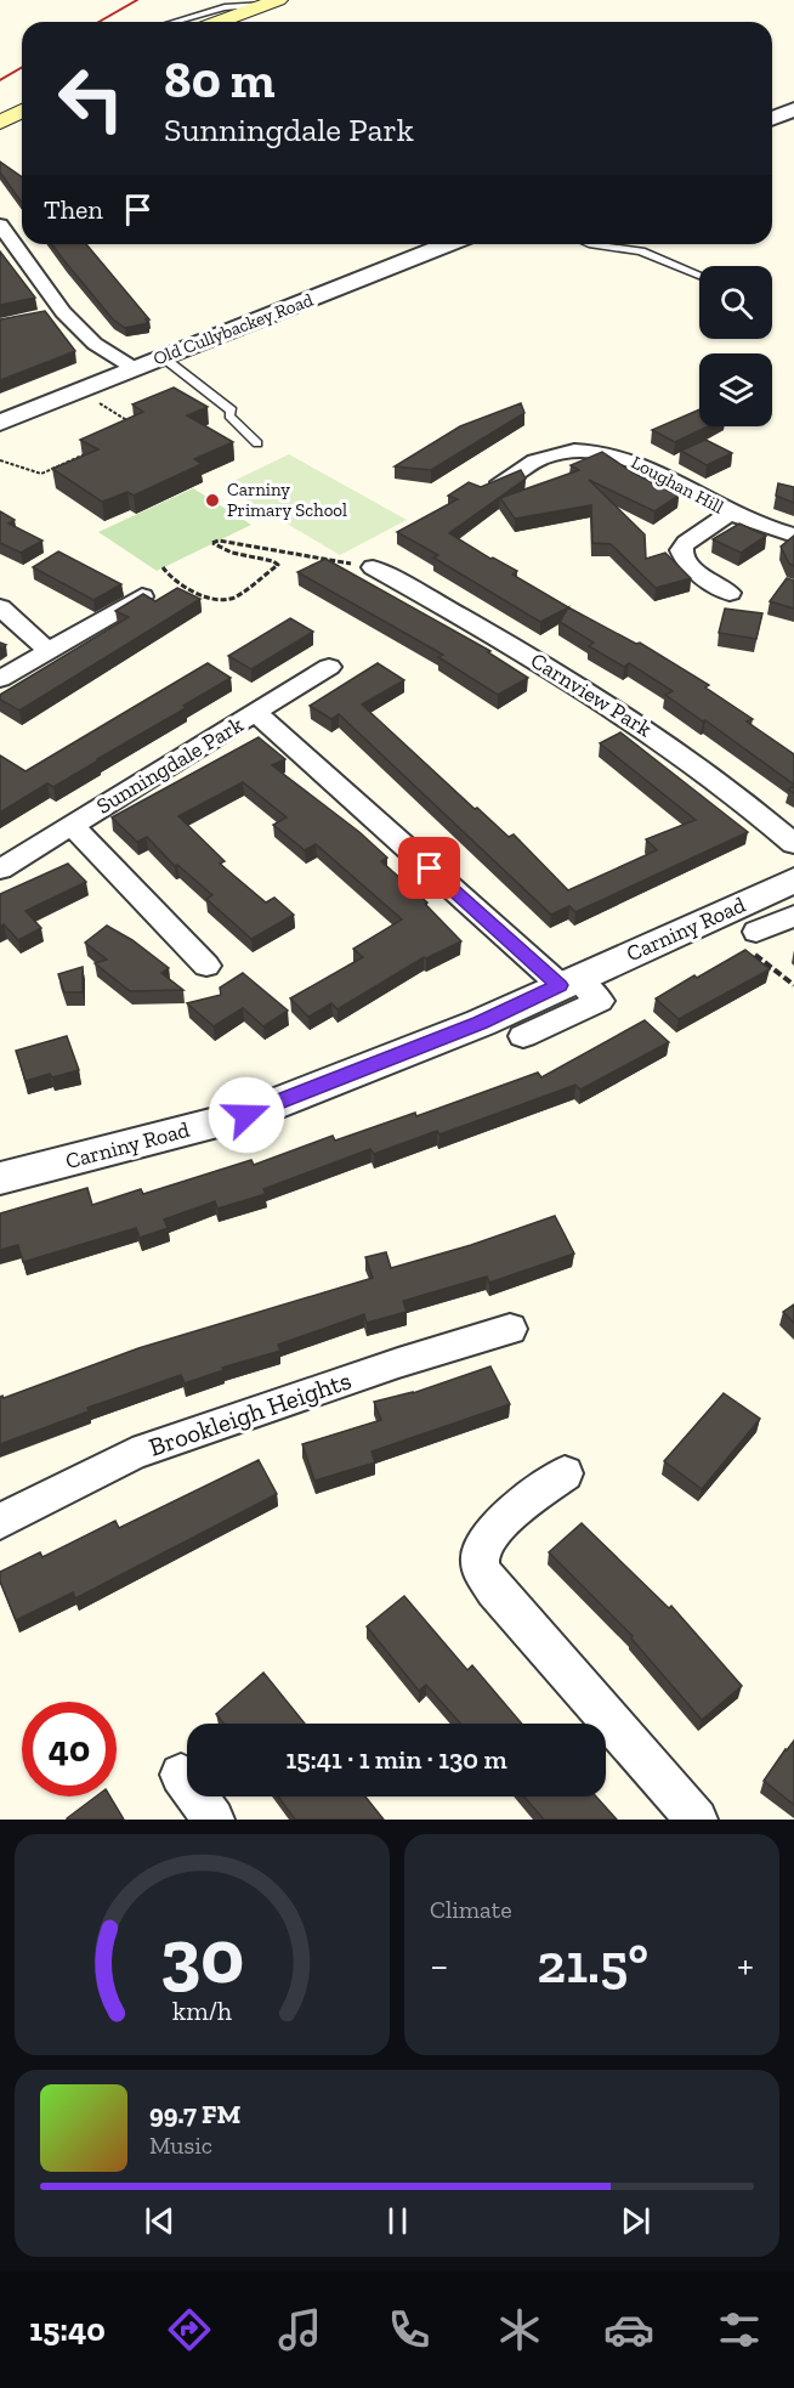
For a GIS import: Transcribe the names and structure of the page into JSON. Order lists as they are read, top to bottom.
{
  "streets": {
    "street": [
      "Old Cullybackey Road",
      "Loughan Hill",
      "Carnview Park",
      "Sunningdale Park",
      "Carniny Road",
      "Brookleigh Heights"
    ]
  },
  "crossings": [
    ["Sunningdale Park", "Carniny Road"]
  ],
  "places": ["Carniny Primary School"],
  "page": {
    "turn": ["80 m", "Sunningdale Park"],
    "then": "Then",
    "limit": "40",
    "trip": "15:41 · 1 min · 130 m",
    "tile": "Climate",
    "heat": ["−", "21.5°", "+"],
    "song": ["99.7 FM", "Music"],
    "tabs": "15:40",
    "gauge": ["30", "km/h"]
  }
}
